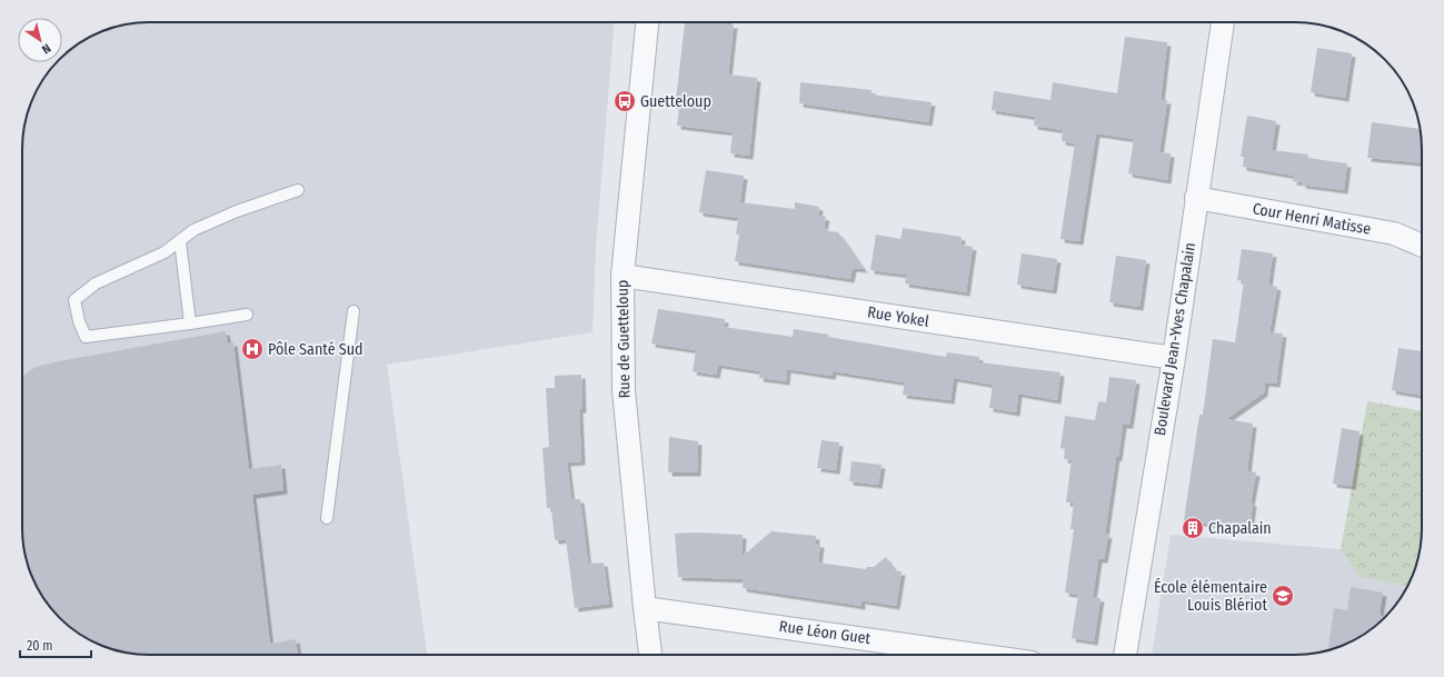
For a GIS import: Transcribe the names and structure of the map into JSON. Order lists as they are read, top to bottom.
{
  "streets": {
    "street": [
      "Cour Henri Matisse",
      "Rue Yokel",
      "Rue de Guetteloup",
      "Boulevard Jean-Yves Chapalain",
      "Rue Léon Guet"
    ]
  },
  "crossings": [
    ["Cour Henri Matisse", "Boulevard Jean-Yves Chapalain"],
    ["Rue Yokel", "Rue de Guetteloup"],
    ["Rue Yokel", "Boulevard Jean-Yves Chapalain"],
    ["Rue de Guetteloup", "Rue Léon Guet"]
  ],
  "places": {
    "bus stop": ["Guetteloup"],
    "hospital": ["Pôle Santé Sud"],
    "building": ["Chapalain"],
    "school or university": ["École élémentaire Louis Blériot"]
  },
  "scale_bar": "20 m",
  "north": "bottom right"
}
